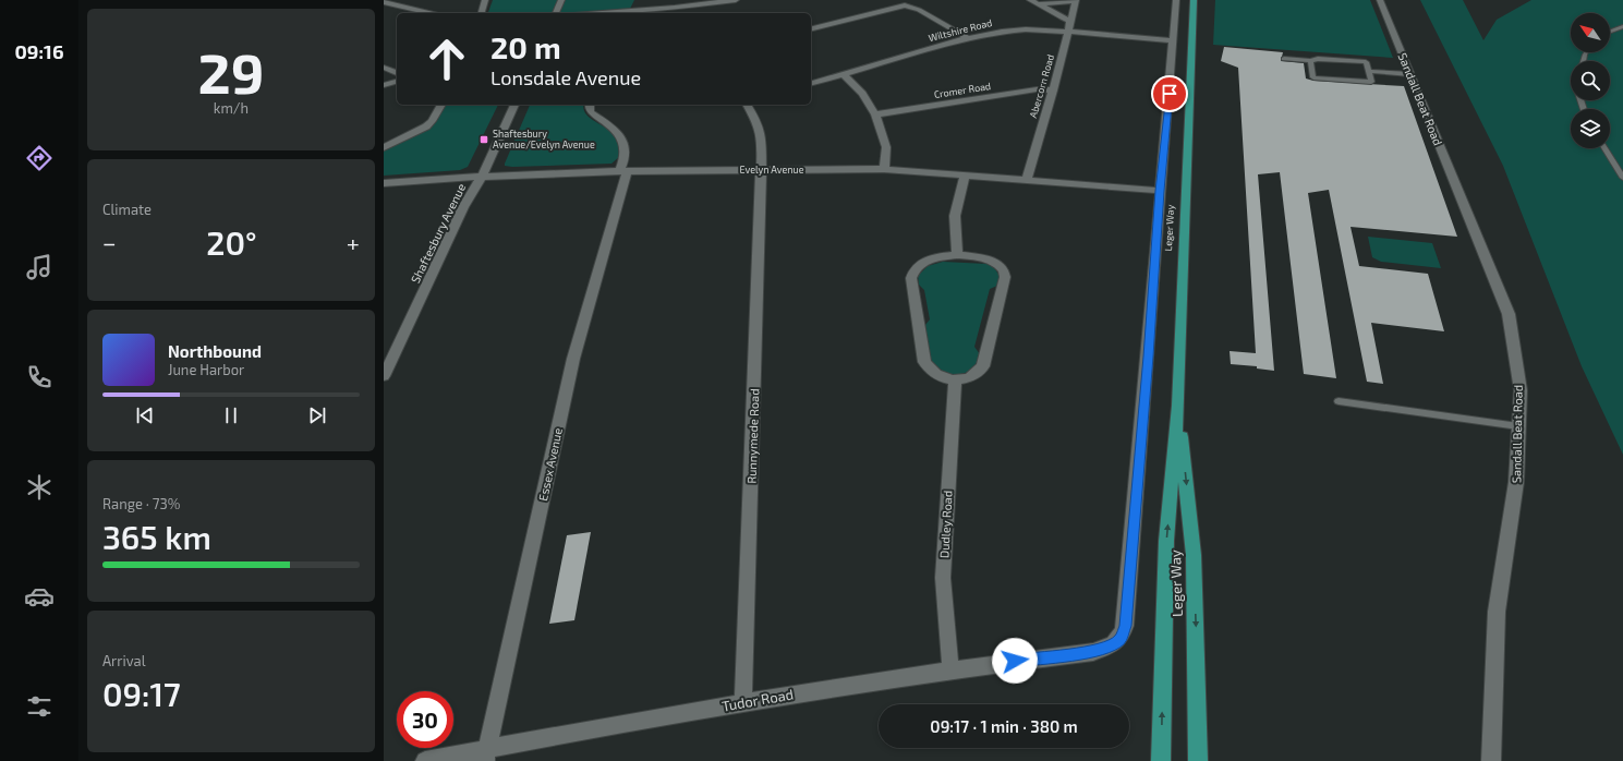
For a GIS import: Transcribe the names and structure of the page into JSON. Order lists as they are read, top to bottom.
{
  "streets": {
    "highway": ["Leger Way"],
    "street": [
      "Wiltshire Road",
      "Abercorn Road",
      "Cromer Road",
      "Sandall Beat Road",
      "Evelyn Avenue",
      "Shaftesbury Avenue",
      "Runnymede Road",
      "Essex Avenue",
      "Dudley Road",
      "Tudor Road"
    ]
  },
  "crossings": [
    ["Wiltshire Road", "Abercorn Road"],
    ["Wiltshire Road", "Tudor Road"],
    ["Abercorn Road", "Cromer Road"],
    ["Abercorn Road", "Evelyn Avenue"],
    ["Evelyn Avenue", "Shaftesbury Avenue"],
    ["Evelyn Avenue", "Runnymede Road"],
    ["Evelyn Avenue", "Essex Avenue"],
    ["Evelyn Avenue", "Tudor Road"],
    ["Runnymede Road", "Tudor Road"],
    ["Essex Avenue", "Tudor Road"],
    ["Dudley Road", "Tudor Road"]
  ],
  "places": {
    "transit": ["Shaftesbury Avenue/Evelyn Avenue"]
  },
  "north": "top left",
  "page": {
    "tabs": "09:16",
    "tile": [
      ["29", "km/h"],
      "Climate",
      ["Range · 73%", "365 km"],
      ["Arrival", "09:17"]
    ],
    "turn": ["20 m", "Lonsdale Avenue"],
    "heat": ["−", "20°", "+"],
    "song": ["Northbound", "June Harbor"],
    "limit": "30",
    "trip": "09:17 · 1 min · 380 m"
  }
}
